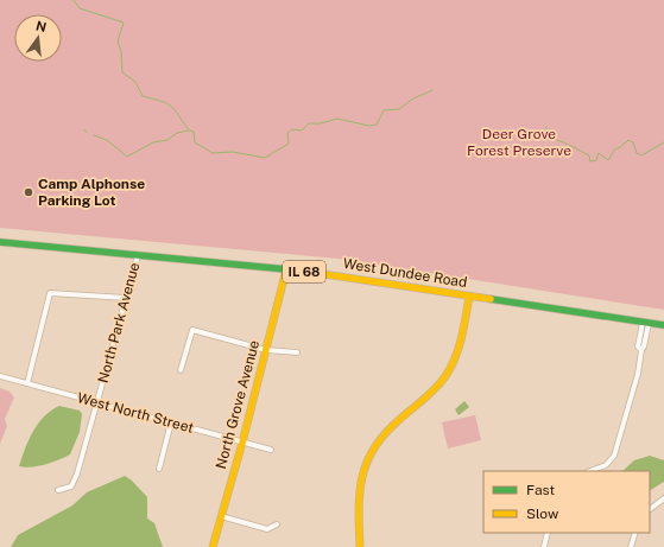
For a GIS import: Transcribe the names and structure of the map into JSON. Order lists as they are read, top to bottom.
{
  "streets": {
    "main road": ["IL 68", "West Dundee Road", "North Grove Avenue"],
    "street": ["North Park Avenue", "West North Street"]
  },
  "crossings": [
    ["West Dundee Road", "North Park Avenue"],
    ["West Dundee Road", "North Grove Avenue"],
    ["North Park Avenue", "West North Street"],
    ["North Grove Avenue", "West North Street"]
  ],
  "parks": ["Deer Grove Forest Preserve"],
  "places": ["Camp Alphonse Parking Lot"],
  "legend": ["Fast", "Slow"],
  "north": "top"
}
